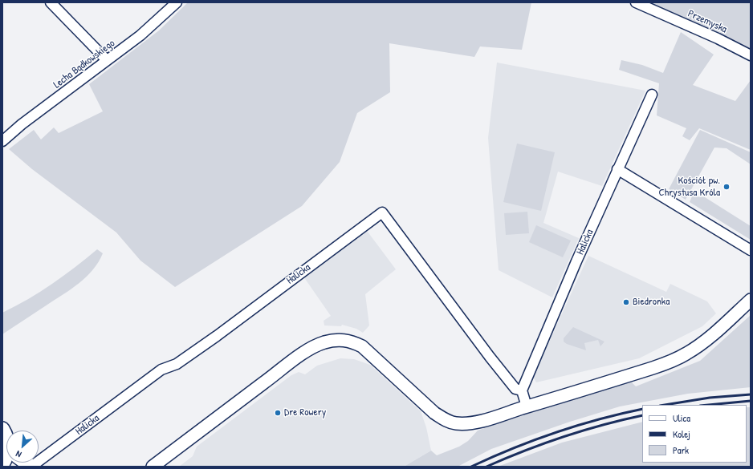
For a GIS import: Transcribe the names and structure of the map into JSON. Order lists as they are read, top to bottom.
{
  "streets": {
    "street": ["Przemyska", "Lecha Bądkowskiego", "Halicka"]
  },
  "places": ["Kościół pw. Chrystusa Króla", "Biedronka", "Dre Rowery"],
  "legend": ["Ulica", "Kolej", "Park"],
  "north": "bottom left"
}
